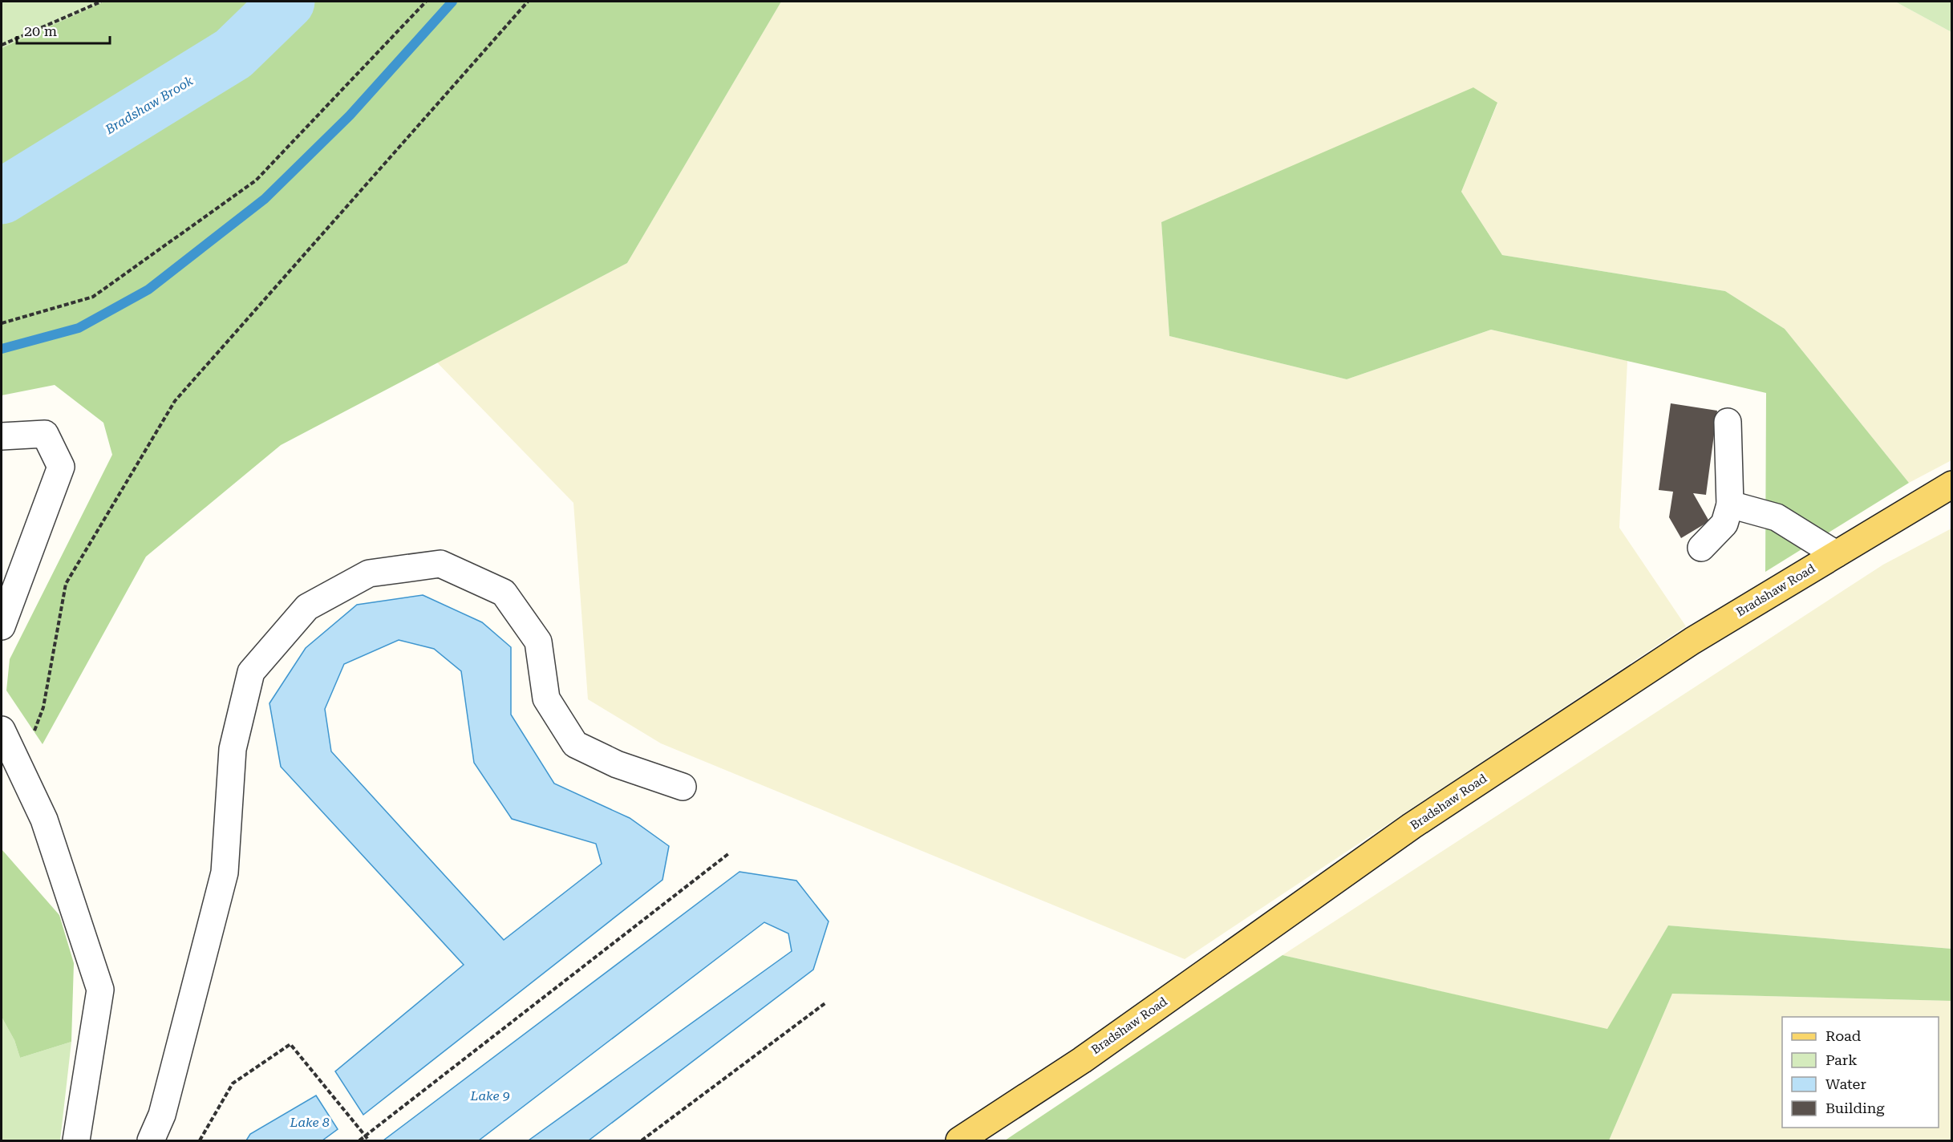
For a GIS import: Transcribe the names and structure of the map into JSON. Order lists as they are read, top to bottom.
{
  "streets": {
    "main road": ["Bradshaw Road"]
  },
  "water": ["Bradshaw Brook", "Lake 9", "Lake 8"],
  "legend": [
    "Road",
    "Park",
    "Water",
    "Building"
  ],
  "scale_bar": "20 m"
}
